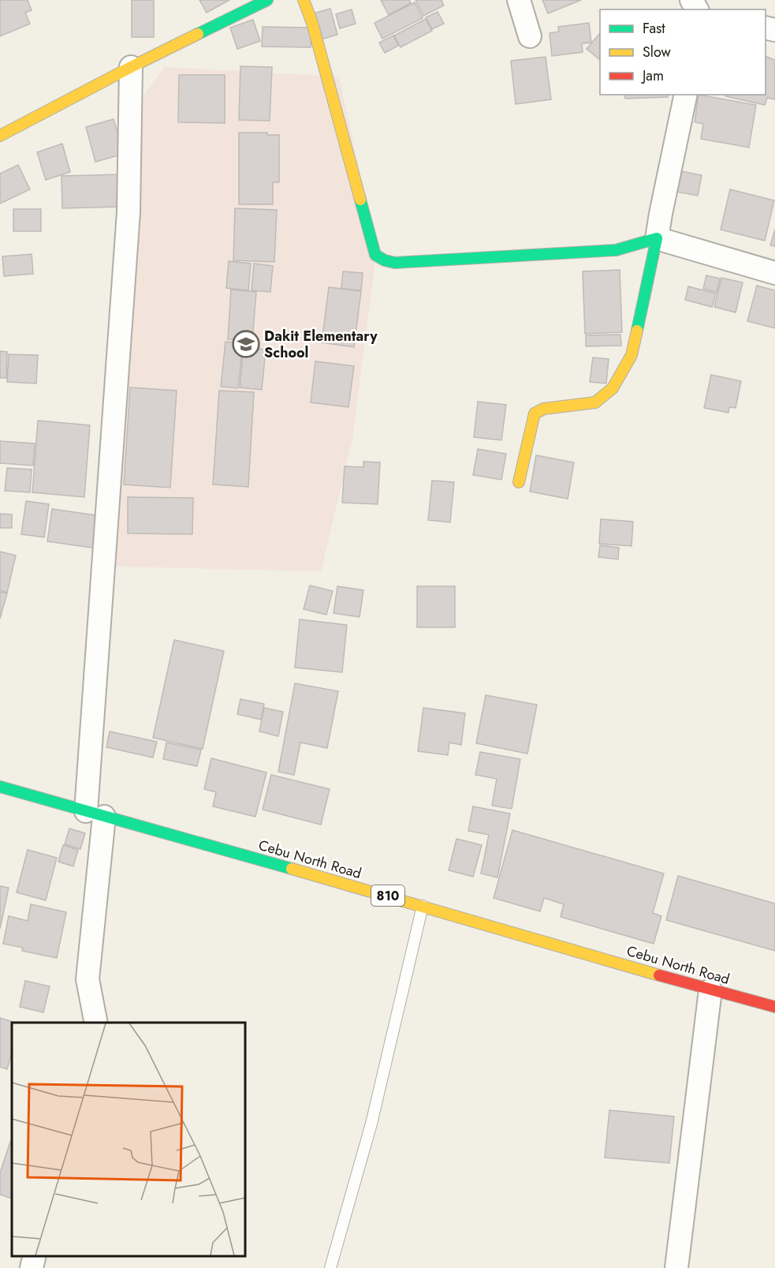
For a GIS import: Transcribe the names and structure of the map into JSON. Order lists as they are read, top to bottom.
{
  "streets": {
    "main road": ["Cebu North Road", "810"]
  },
  "places": {
    "school or university": ["Dakit Elementary School"]
  },
  "legend": ["Fast", "Slow", "Jam"]
}
